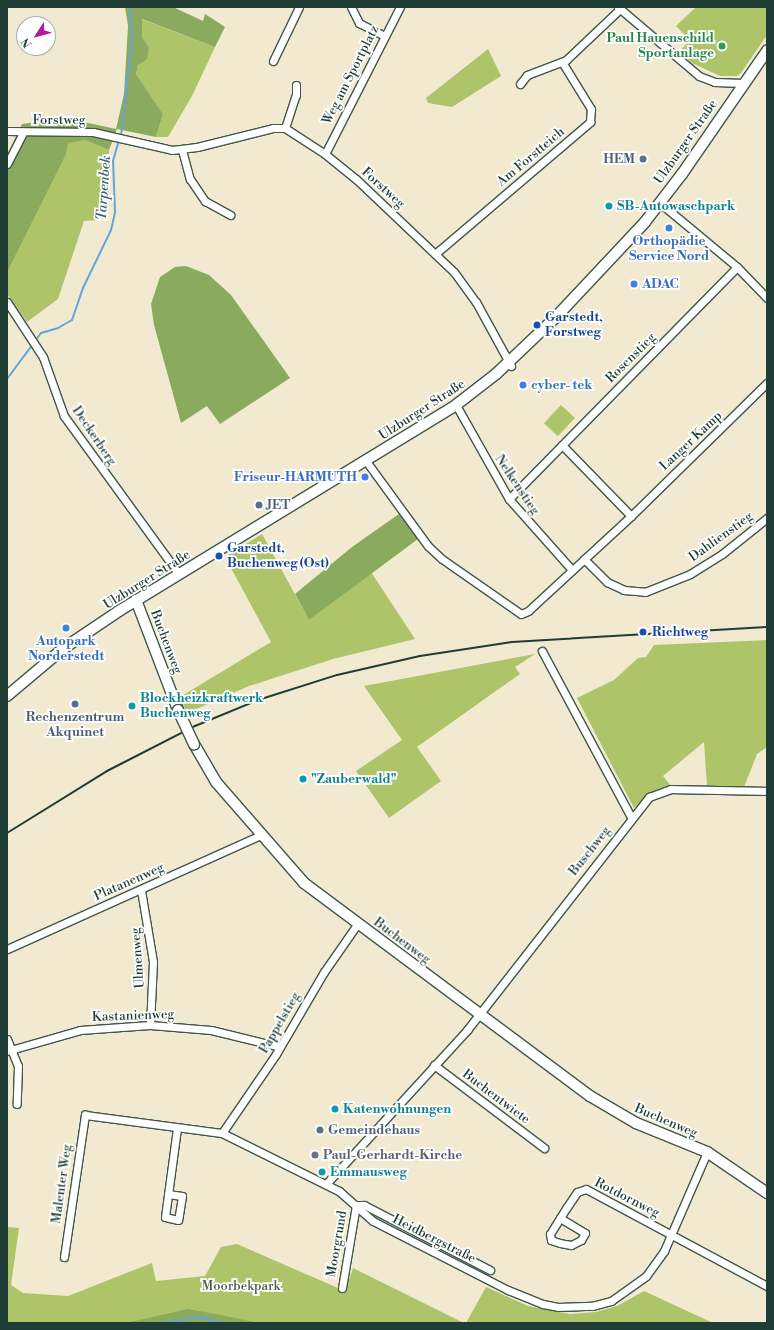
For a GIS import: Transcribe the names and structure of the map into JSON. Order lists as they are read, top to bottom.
{
  "streets": {
    "main road": ["Ulzburger Straße", "Buchenweg"],
    "street": [
      "Weg am Sportplatz",
      "Forstweg",
      "Am Forstteich",
      "Rosenstieg",
      "Deckerberg",
      "Langer Kamp",
      "Nelkenstieg",
      "Dahlienstieg",
      "Buschweg",
      "Platanenweg",
      "Ulmenweg",
      "Kastanienweg",
      "Pappelstieg",
      "Buchentwiete",
      "Malenter Weg",
      "Rotdornweg",
      "Heidbergstraße",
      "Moorgrund"
    ]
  },
  "crossings": [
    ["Weg am Sportplatz", "Forstweg"],
    ["Forstweg", "Ulzburger Straße"],
    ["Forstweg", "Am Forstteich"],
    ["Ulzburger Straße", "Deckerberg"],
    ["Ulzburger Straße", "Langer Kamp"],
    ["Ulzburger Straße", "Nelkenstieg"],
    ["Ulzburger Straße", "Buchenweg"],
    ["Rosenstieg", "Nelkenstieg"],
    ["Langer Kamp", "Nelkenstieg"],
    ["Langer Kamp", "Dahlienstieg"],
    ["Buchenweg", "Buschweg"],
    ["Buchenweg", "Platanenweg"],
    ["Buchenweg", "Pappelstieg"],
    ["Buchenweg", "Heidbergstraße"],
    ["Buschweg", "Buchentwiete"],
    ["Buschweg", "Heidbergstraße"],
    ["Platanenweg", "Ulmenweg"],
    ["Ulmenweg", "Kastanienweg"],
    ["Kastanienweg", "Pappelstieg"],
    ["Pappelstieg", "Heidbergstraße"],
    ["Malenter Weg", "Heidbergstraße"],
    ["Rotdornweg", "Heidbergstraße"],
    ["Heidbergstraße", "Moorgrund"]
  ],
  "water": ["Tarpenbek"],
  "parks": ["Moorbekpark"],
  "places": [
    "Paul Hauenschild Sportanlage",
    "HEM",
    "SB-Autowaschpark",
    "Orthopädie Service Nord",
    "ADAC",
    "Garstedt, Forstweg",
    "cyber- tek",
    "Friseur-HARMUTH",
    "JET",
    "Garstedt, Buchenweg (Ost)",
    "Autopark Norderstedt",
    "Richtweg",
    "Rechenzentrum Akquinet",
    "Blockheizkraftwerk Buchenweg",
    "\"Zauberwald\"",
    "Katenwohnungen",
    "Gemeindehaus",
    "Paul-Gerhardt-Kirche",
    "Emmausweg"
  ],
  "north": "bottom left"
}
